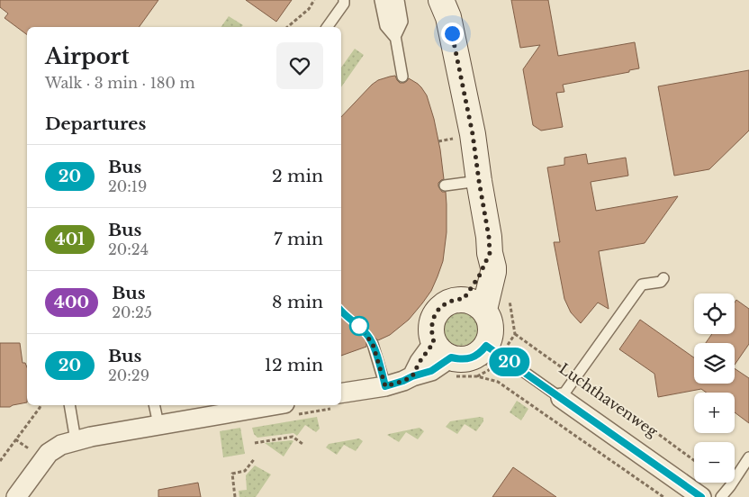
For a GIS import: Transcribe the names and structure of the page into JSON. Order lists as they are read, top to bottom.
{
  "streets": {
    "street": ["Luchthavenweg"]
  },
  "lines": ["bus line 20"],
  "page": {
    "on_map": "20",
    "heading": [
      ["Airport", "Walk · 3 min · 180 m"],
      "Departures"
    ],
    "list": [
      {
        "mark": "20",
        "name": "Bus",
        "note": "20:19",
        "value": "2 min"
      },
      {
        "mark": "401",
        "name": "Bus",
        "note": "20:24",
        "value": "7 min"
      },
      {
        "mark": "400",
        "name": "Bus",
        "note": "20:25",
        "value": "8 min"
      },
      {
        "mark": "20",
        "name": "Bus",
        "note": "20:29",
        "value": "12 min"
      }
    ],
    "map_buttons": ["+", "−"]
  }
}
